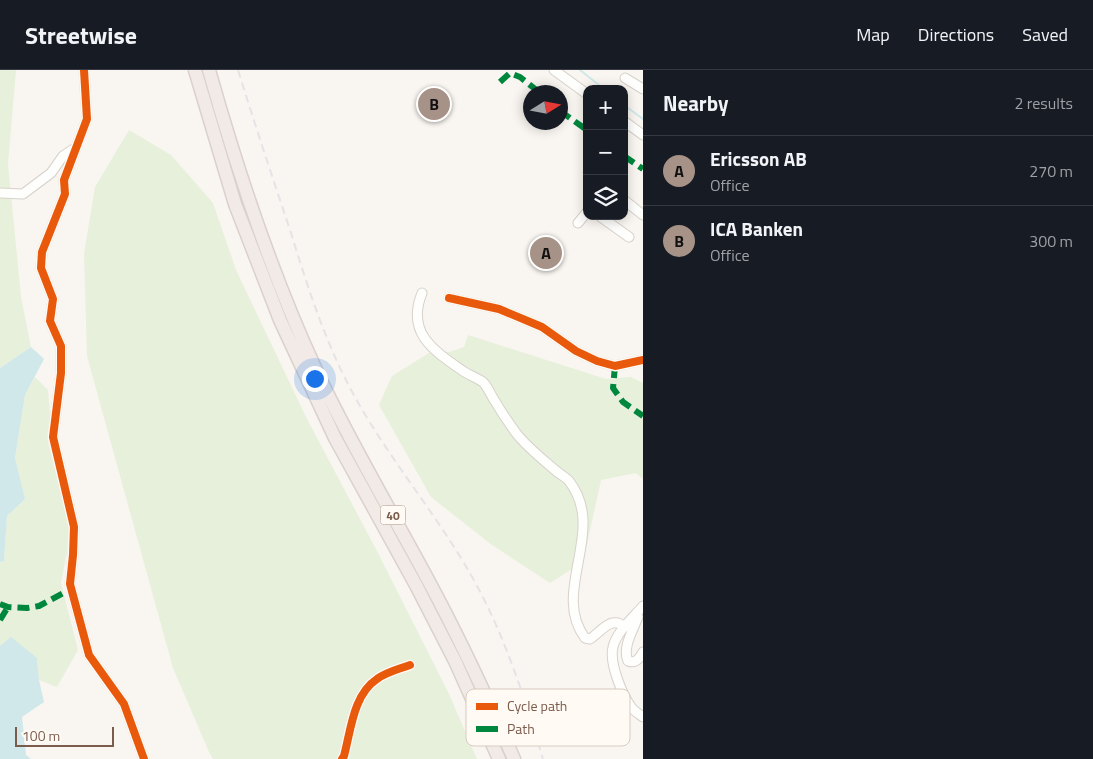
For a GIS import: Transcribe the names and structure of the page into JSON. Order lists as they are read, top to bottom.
{
  "streets": {
    "highway": ["40"]
  },
  "legend": ["Cycle path", "Path"],
  "scale_bar": "100 m",
  "north": "right",
  "page": {
    "header": "Streetwise",
    "nav": ["Map", "Directions", "Saved"],
    "heading": ["Nearby", "2 results"],
    "map_buttons": ["+", "−"],
    "pins": ["B", "A"],
    "list": [
      {
        "mark": "A",
        "name": "Ericsson AB",
        "note": "Office",
        "value": "270 m"
      },
      {
        "mark": "B",
        "name": "ICA Banken",
        "note": "Office",
        "value": "300 m"
      }
    ],
    "scale": "100 m"
  }
}
